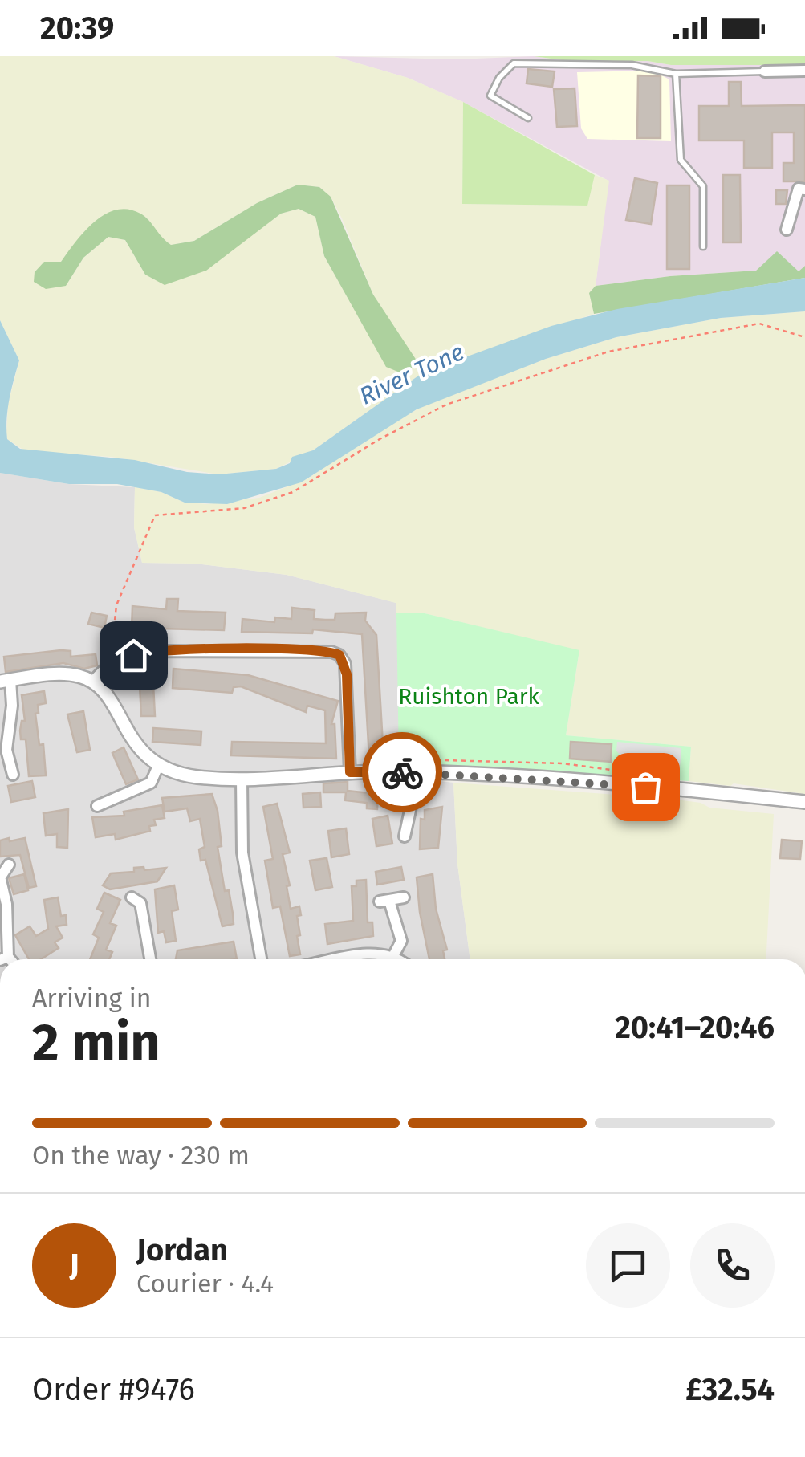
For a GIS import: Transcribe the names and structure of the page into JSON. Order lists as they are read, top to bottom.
{
  "water": ["River Tone"],
  "parks": ["Ruishton Park"],
  "page": {
    "status": "20:39",
    "heading": ["2 min", "Arriving in", "20:41–20:46"],
    "panel": [
      "Jordan",
      "Courier · 4.4",
      "Order #9476",
      "£32.54"
    ],
    "bar": "On the way · 230 m",
    "round": "J"
  }
}
